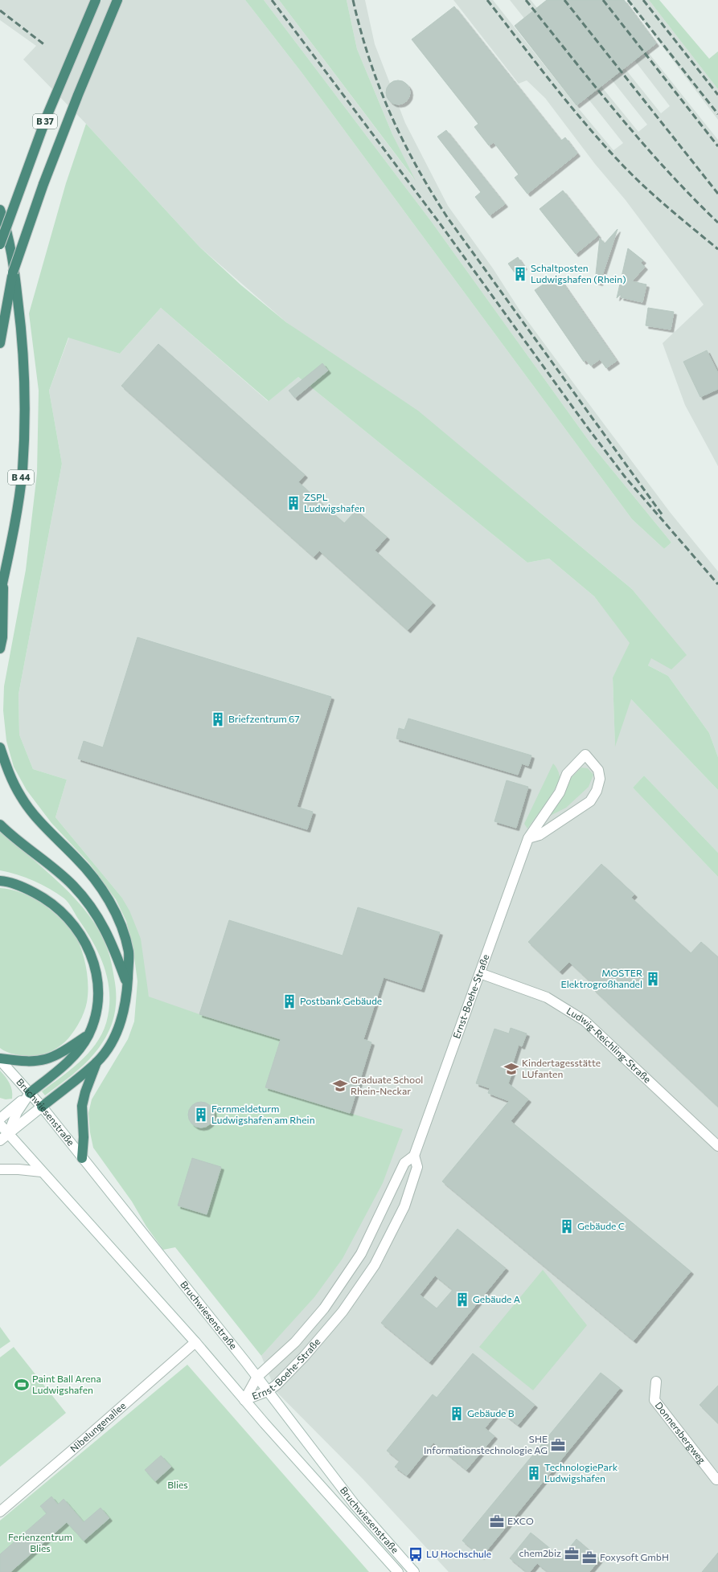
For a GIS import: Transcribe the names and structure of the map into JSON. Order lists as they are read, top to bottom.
{
  "streets": {
    "highway": ["B 37", "B 44"],
    "street": [
      "Ernst-Boehe-Straße",
      "Ludwig-Reichling-Straße",
      "Bruchwiesenstraße",
      "Nibelungenallee",
      "Donnersbergweg"
    ]
  },
  "crossings": [
    ["Ernst-Boehe-Straße", "Ludwig-Reichling-Straße"],
    ["Ernst-Boehe-Straße", "Bruchwiesenstraße"],
    ["Bruchwiesenstraße", "Nibelungenallee"]
  ],
  "parks": ["Blies", "Ferienzentrum Blies"],
  "places": {
    "building": [
      "Schaltposten Ludwigshafen (Rhein)",
      "ZSPL Ludwigshafen",
      "Briefzentrum 67",
      "MOSTER Elektrogroßhandel",
      "Postbank Gebäude",
      "Fernmeldeturm Ludwigshafen am Rhein",
      "Gebäude C",
      "Gebäude A",
      "Gebäude B",
      "TechnologiePark Ludwigshafen"
    ],
    "school or university": ["Kindertagesstätte LUfanten", "Graduate School Rhein-Neckar"],
    "sports": ["Paint Ball Arena Ludwigshafen"],
    "office": [
      "SHE Informationstechnologie AG",
      "EXCO",
      "chem2biz",
      "Foxysoft GmbH"
    ],
    "bus stop": ["LU Hochschule"]
  }
}
